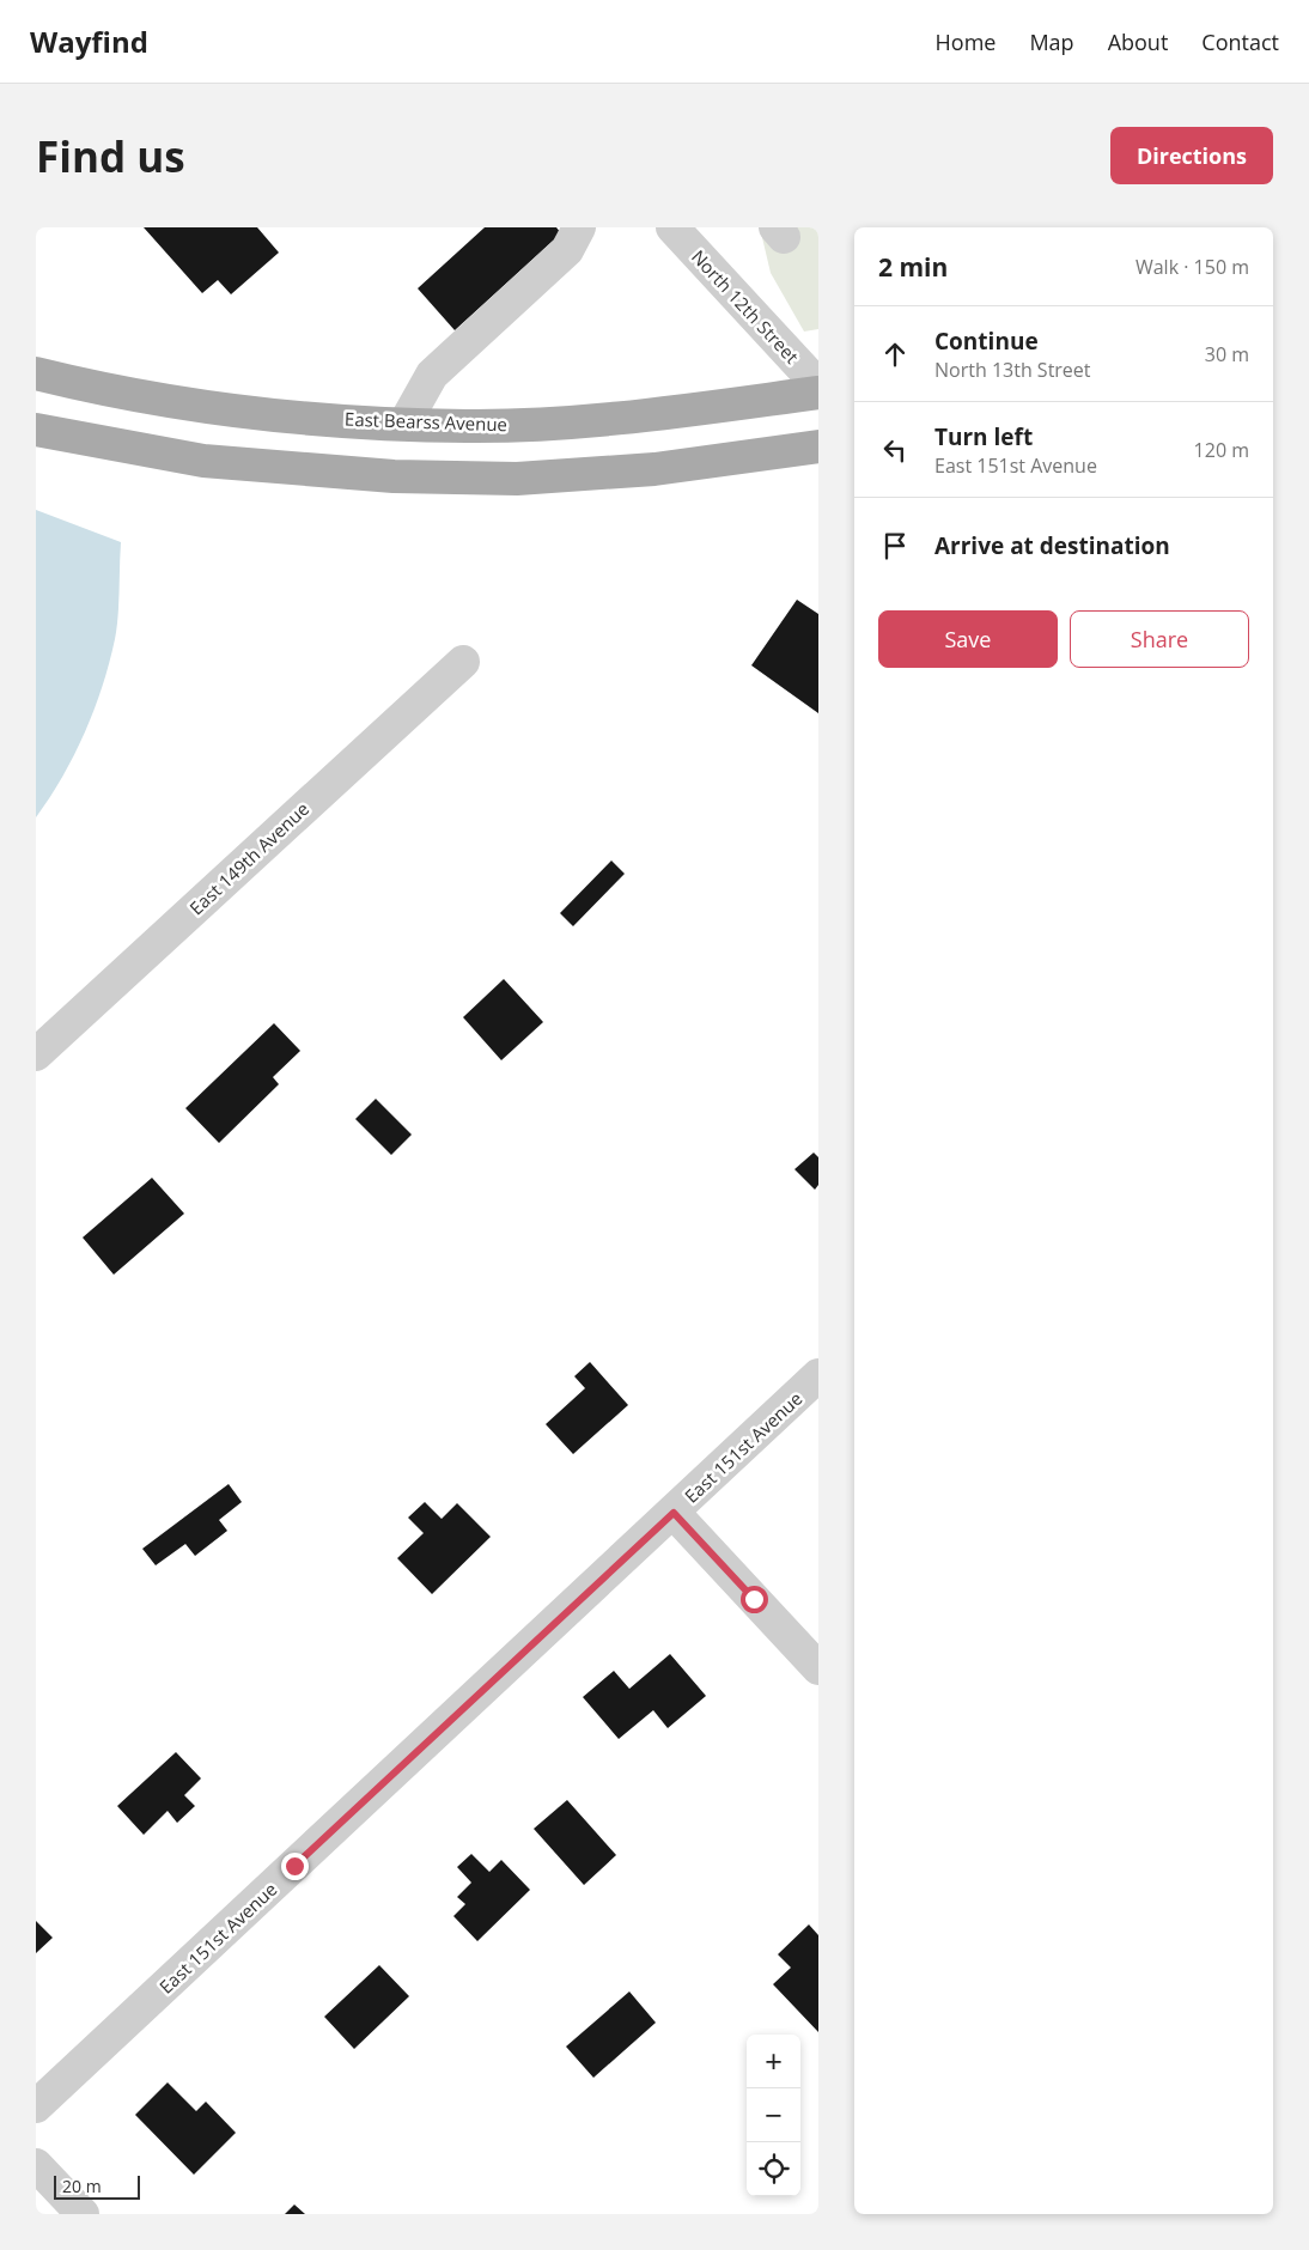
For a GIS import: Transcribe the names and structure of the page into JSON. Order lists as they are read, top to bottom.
{
  "streets": {
    "main road": ["East Bearss Avenue"],
    "street": ["North 12th Street", "East 149th Avenue", "East 151st Avenue"]
  },
  "scale_bar": "20 m",
  "page": {
    "header": "Wayfind",
    "nav": [
      "Home",
      "Map",
      "About",
      "Contact"
    ],
    "buttons": [
      "Directions",
      ["Save", "Share"]
    ],
    "title": "Find us",
    "heading": ["2 min", "Walk · 150 m"],
    "list": [
      ["Continue", "North 13th Street", "30 m"],
      ["Turn left", "East 151st Avenue", "120 m"],
      "Arrive at destination"
    ],
    "map_buttons": ["+", "−"],
    "scale": "20 m"
  }
}
